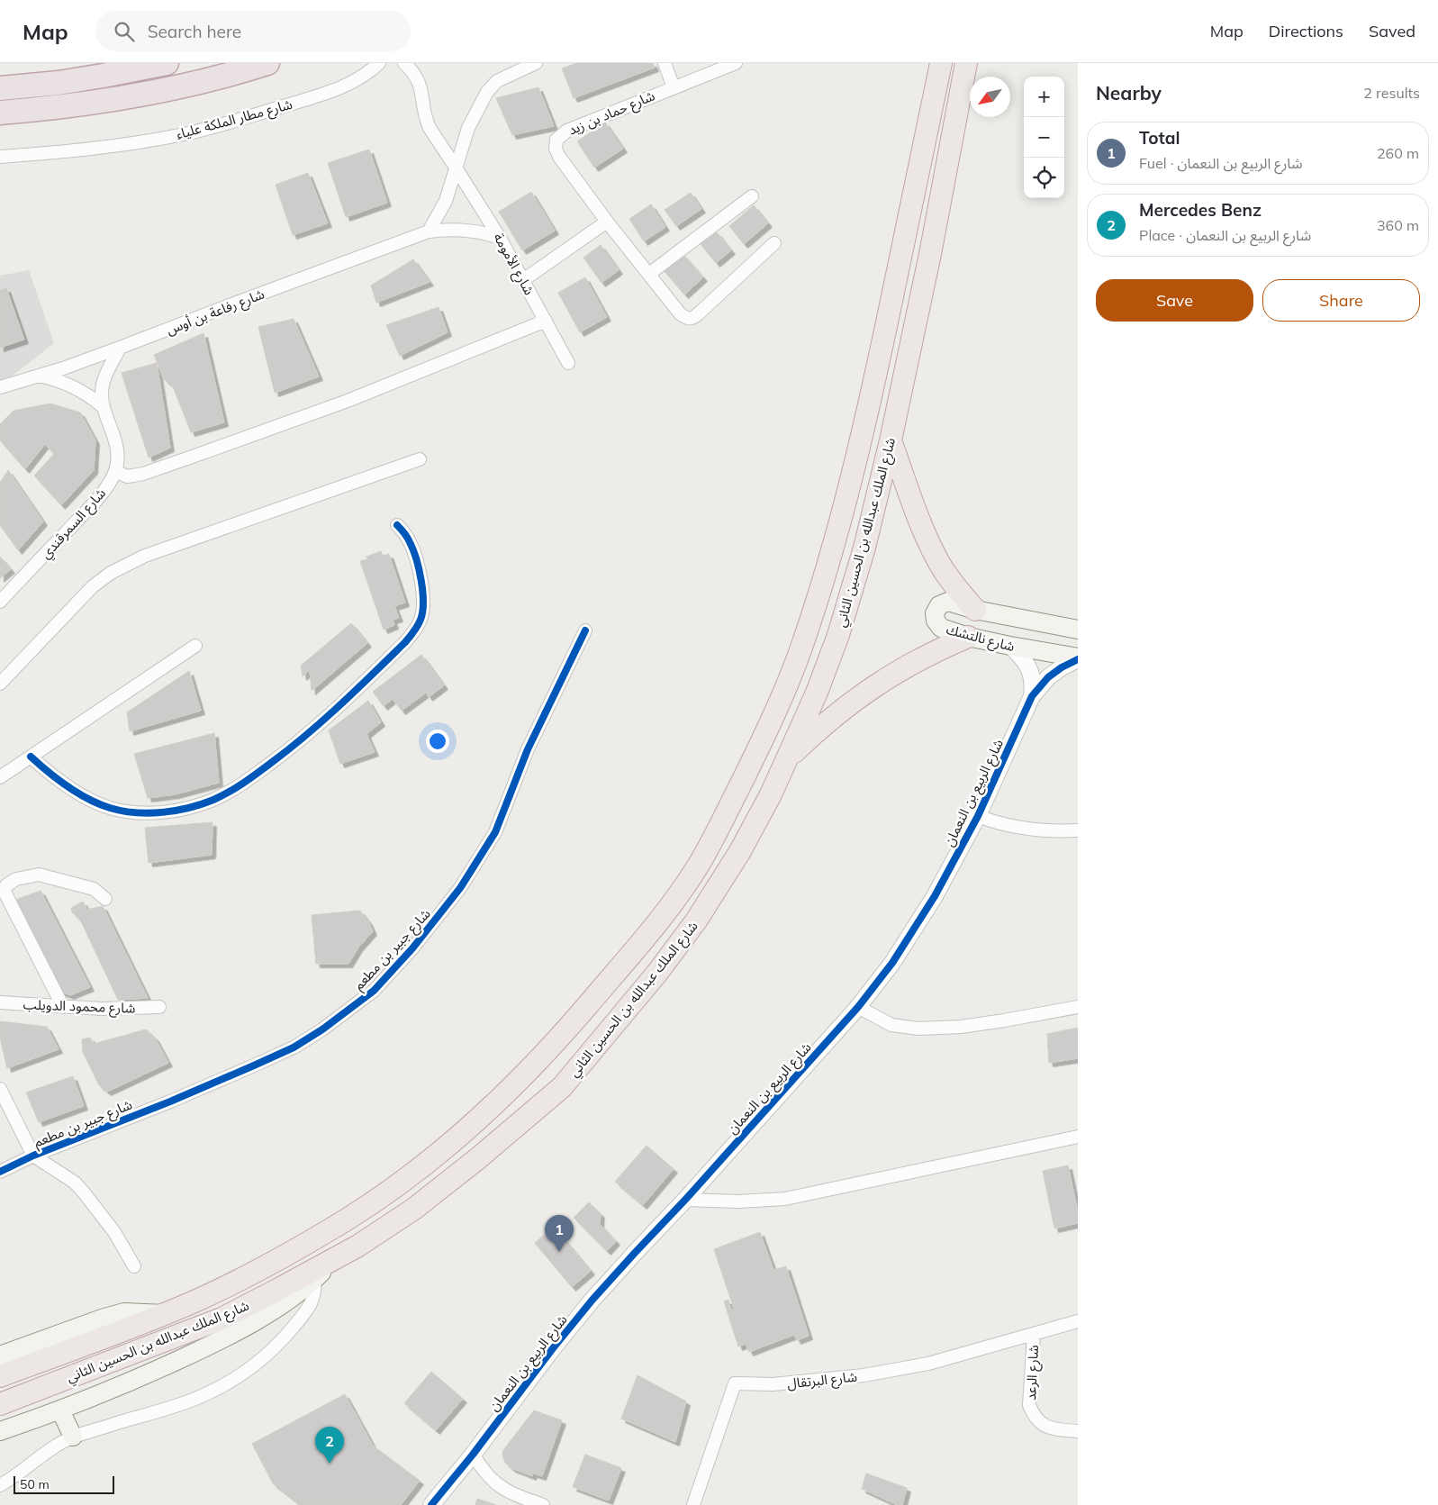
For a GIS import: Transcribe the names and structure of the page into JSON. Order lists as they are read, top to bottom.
{
  "streets": {
    "highway": ["شارع الملك عبدالله بن الحسين الثاني"],
    "main road": ["شارع نالتشك"],
    "street": [
      "شارع حماد بن زيد",
      "شارع مطار الملكة علياء",
      "شارع الأمومة",
      "شارع رفاعة بن أوس",
      "شارع السمرقندي",
      "شارع الربيع بن النعمان",
      "شارع جبير بن مطعم",
      "شارع محمود الدويلب",
      "شارع الرعد",
      "شارع البرتقال"
    ]
  },
  "crossings": [
    ["شارع الأمومة", "شارع رفاعة بن أوس"],
    ["شارع نالتشك", "شارع الربيع بن النعمان"],
    ["شارع الرعد", "شارع البرتقال"]
  ],
  "scale_bar": "50 m",
  "north": "bottom left",
  "page": {
    "header": "Map",
    "search": "Search here",
    "nav": ["Map", "Directions", "Saved"],
    "heading": ["Nearby", "2 results"],
    "map_buttons": ["+", "−"],
    "list": [
      {
        "mark": "1",
        "name": "Total",
        "note": "Fuel · شارع الربيع بن النعمان",
        "value": "260 m"
      },
      {
        "mark": "2",
        "name": "Mercedes Benz",
        "note": "Place · شارع الربيع بن النعمان",
        "value": "360 m"
      }
    ],
    "buttons": ["Save", "Share"],
    "pins": ["1", "2"],
    "scale": "50 m"
  }
}
